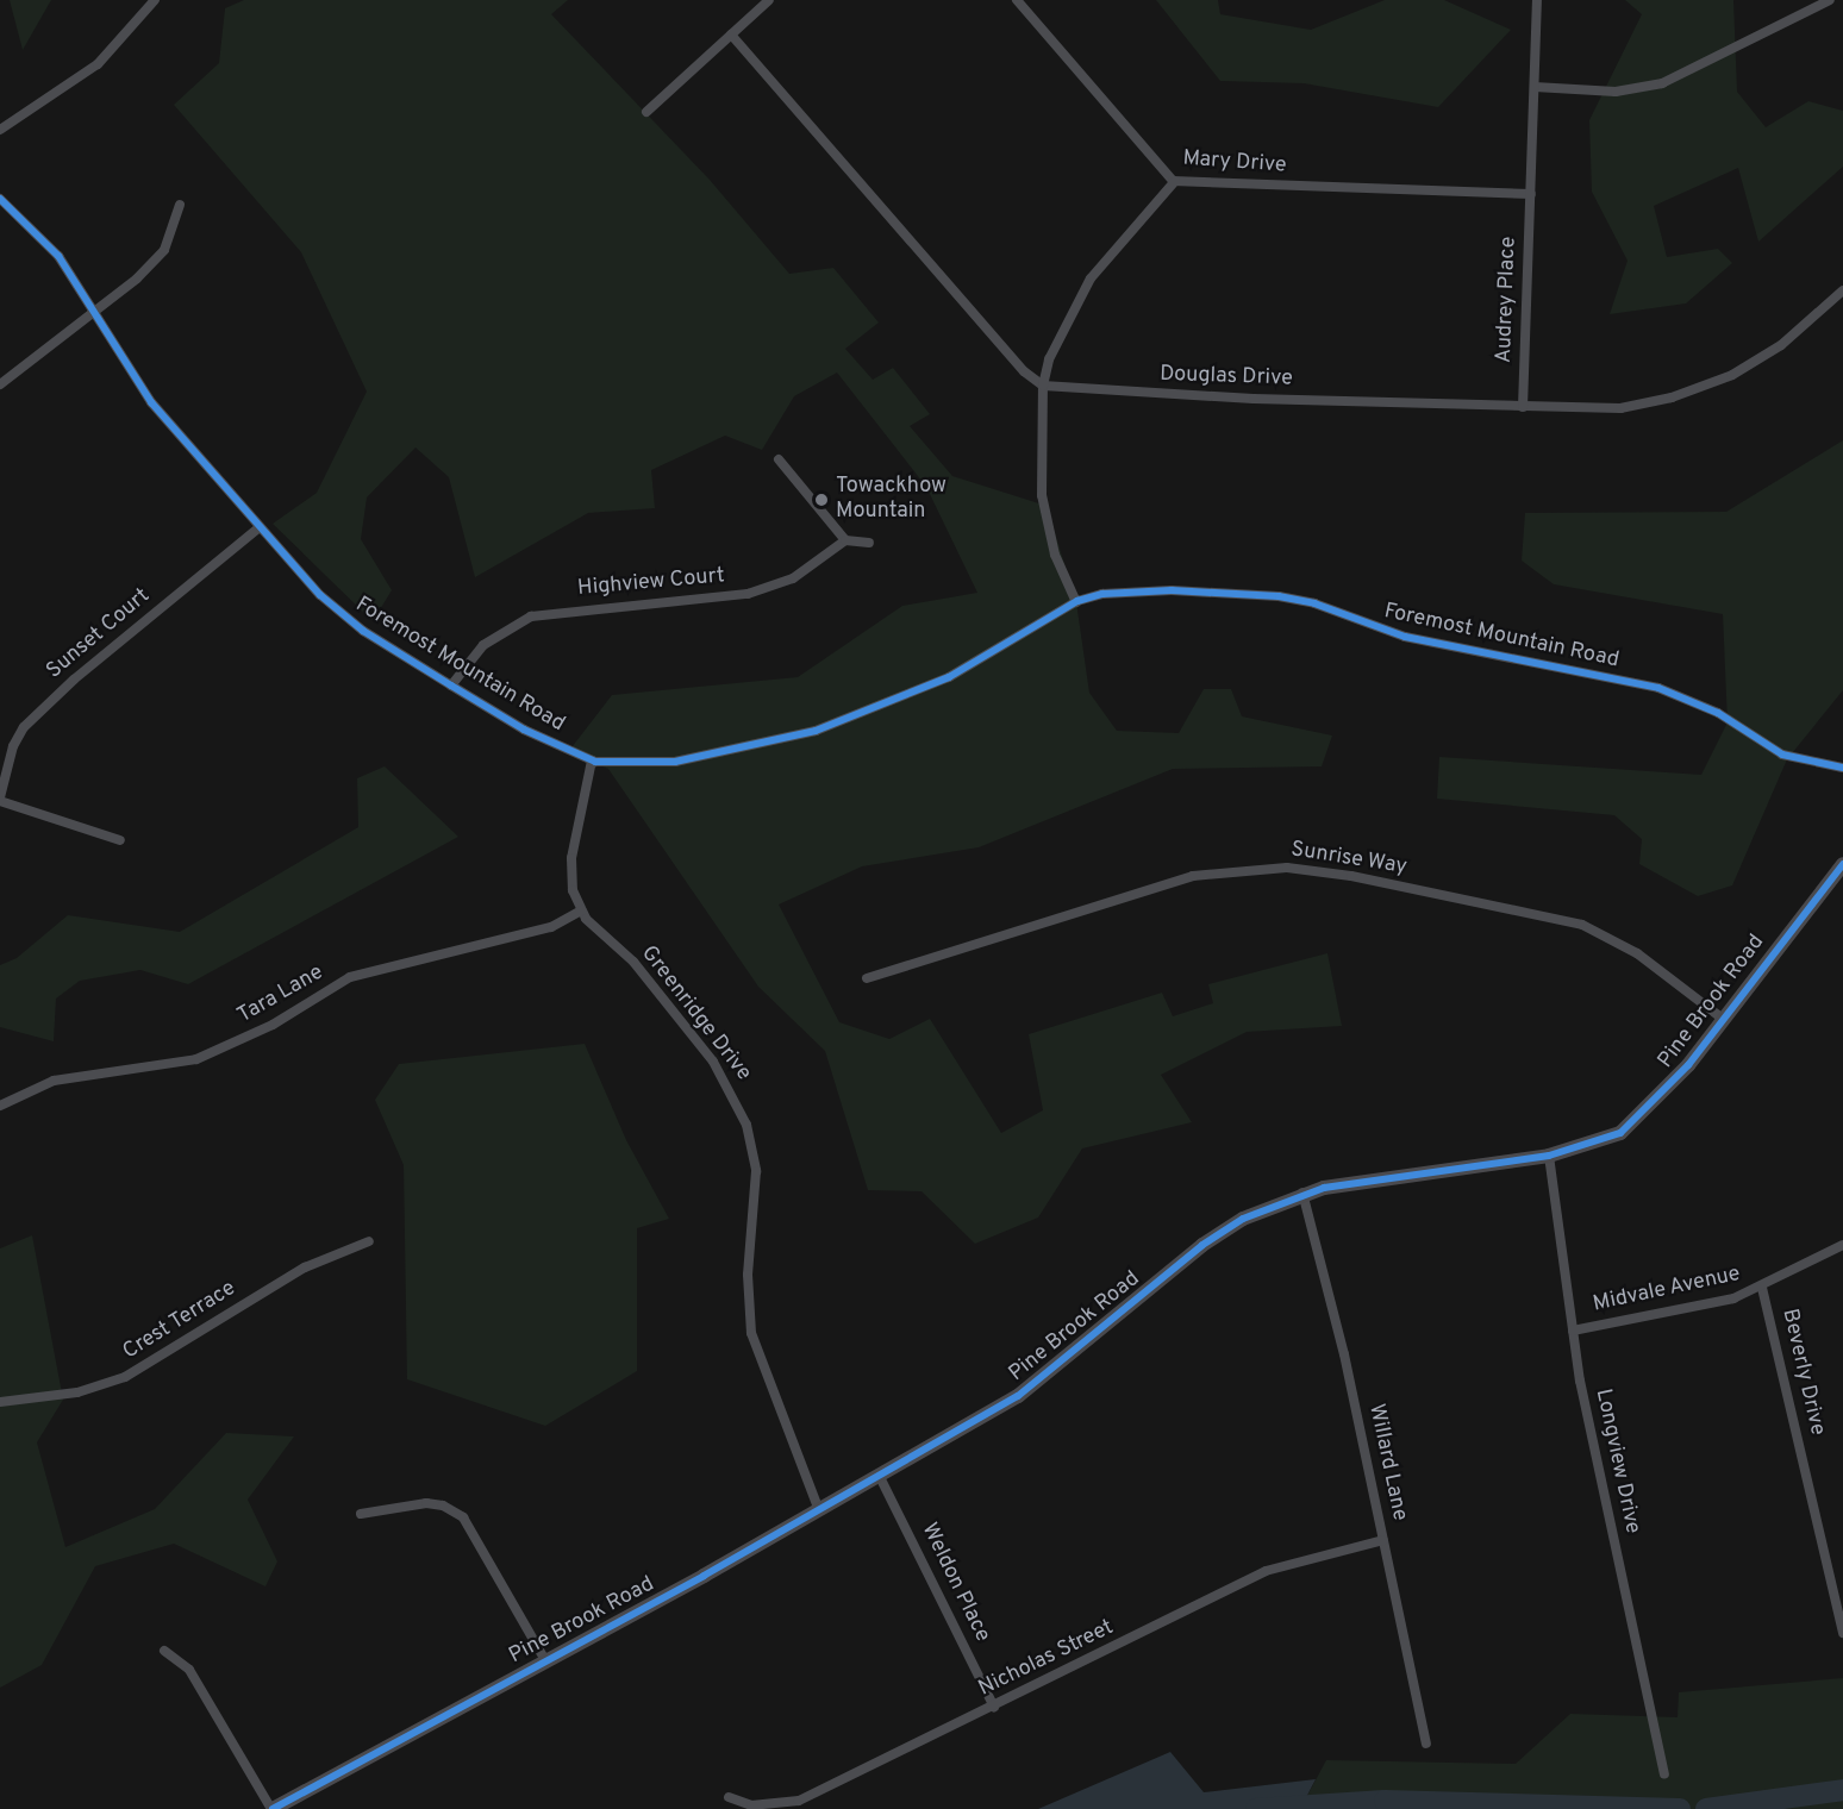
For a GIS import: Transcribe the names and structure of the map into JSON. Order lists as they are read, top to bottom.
{
  "streets": {
    "street": [
      "Mary Drive",
      "Audrey Place",
      "Douglas Drive",
      "Highview Court",
      "Sunset Court",
      "Foremost Mountain Road",
      "Sunrise Way",
      "Tara Lane",
      "Pine Brook Road",
      "Greenridge Drive",
      "Midvale Avenue",
      "Crest Terrace",
      "Beverly Drive",
      "Longview Drive",
      "Willard Lane",
      "Weldon Place",
      "Nicholas Street"
    ]
  },
  "crossings": [
    ["Mary Drive", "Audrey Place"],
    ["Audrey Place", "Douglas Drive"],
    ["Highview Court", "Foremost Mountain Road"],
    ["Sunset Court", "Foremost Mountain Road"],
    ["Foremost Mountain Road", "Greenridge Drive"],
    ["Sunrise Way", "Pine Brook Road"],
    ["Tara Lane", "Greenridge Drive"],
    ["Pine Brook Road", "Greenridge Drive"],
    ["Pine Brook Road", "Longview Drive"],
    ["Pine Brook Road", "Willard Lane"],
    ["Pine Brook Road", "Weldon Place"],
    ["Midvale Avenue", "Beverly Drive"],
    ["Midvale Avenue", "Longview Drive"],
    ["Willard Lane", "Nicholas Street"],
    ["Weldon Place", "Nicholas Street"]
  ],
  "places": ["Towackhow Mountain"]
}
